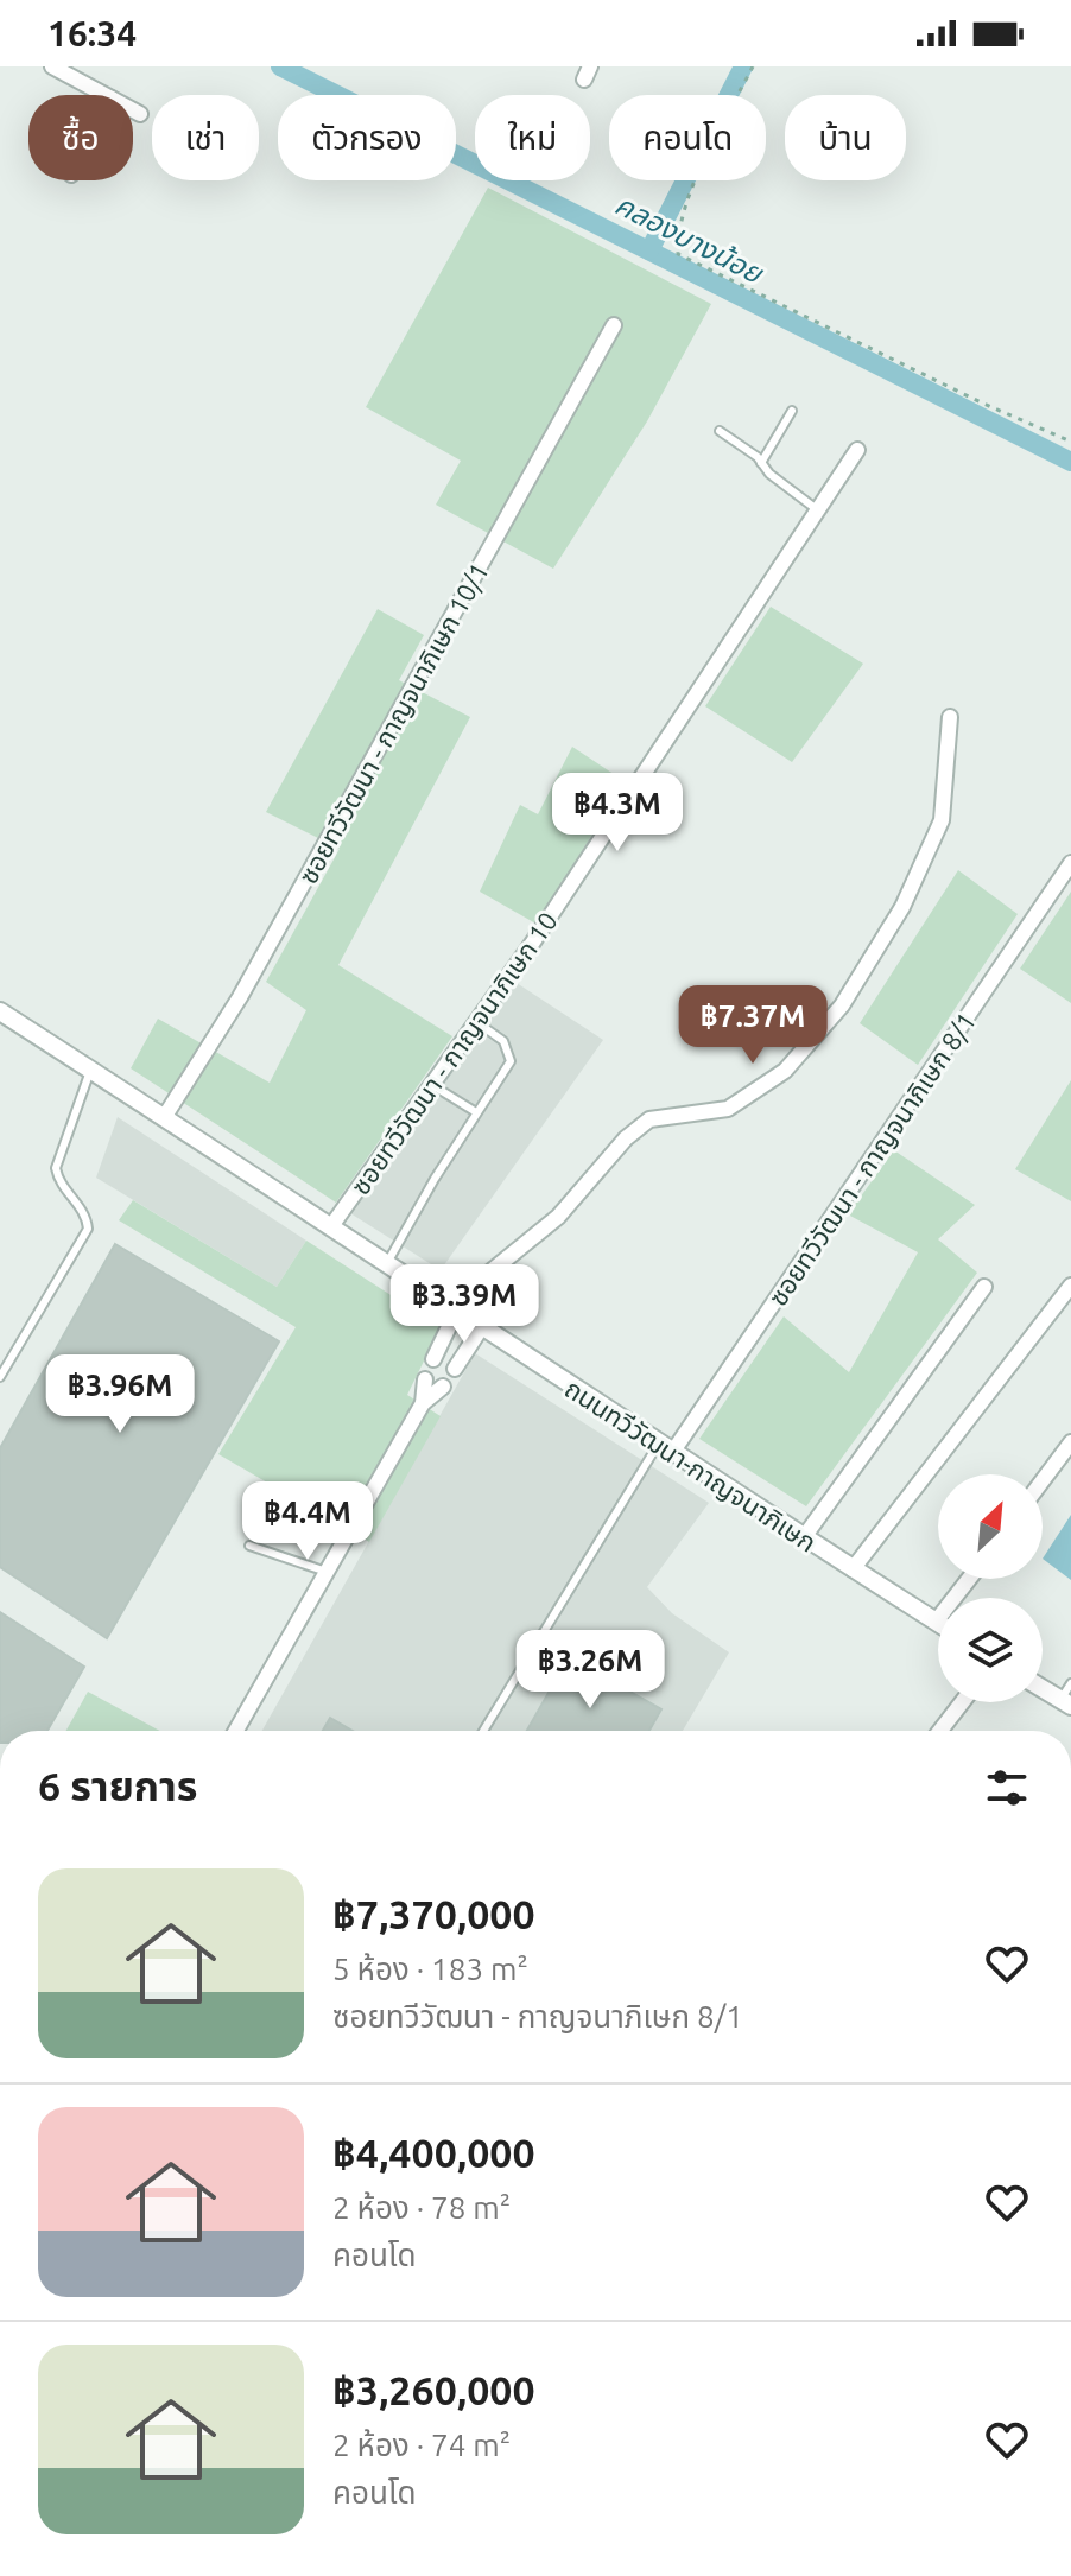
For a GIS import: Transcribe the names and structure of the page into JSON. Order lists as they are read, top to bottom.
{
  "streets": {
    "street": [
      "ซอยทวีวัฒนา - กาญจนาภิเษก 10/1",
      "ซอยทวีวัฒนา - กาญจนาภิเษก 10",
      "ซอยทวีวัฒนา - กาญจนาภิเษก 8/1",
      "ถนนทวีวัฒนา-กาญจนาภิเษก"
    ]
  },
  "crossings": [
    ["ซอยทวีวัฒนา - กาญจนาภิเษก 10/1", "ถนนทวีวัฒนา-กาญจนาภิเษก"],
    ["ซอยทวีวัฒนา - กาญจนาภิเษก 10", "ถนนทวีวัฒนา-กาญจนาภิเษก"],
    ["ซอยทวีวัฒนา - กาญจนาภิเษก 8/1", "ถนนทวีวัฒนา-กาญจนาภิเษก"]
  ],
  "water": ["คลองบางน้อย"],
  "north": "top right",
  "page": {
    "status": "16:34",
    "chip": [
      "ซื้อ",
      "เช่า",
      "ตัวกรอง",
      "ใหม่",
      "คอนโด",
      "บ้าน"
    ],
    "price": [
      "฿4.3M",
      "฿7.37M",
      "฿3.39M",
      "฿3.96M",
      "฿4.4M",
      "฿3.26M"
    ],
    "heading": "6 รายการ",
    "list": [
      {
        "name": "฿7,370,000",
        "note": "5 ห้อง · 183 m² · ซอยทวีวัฒนา - กาญจนาภิเษก 8/1"
      },
      {
        "name": "฿4,400,000",
        "note": "2 ห้อง · 78 m² · คอนโด"
      },
      {
        "name": "฿3,260,000",
        "note": "2 ห้อง · 74 m² · คอนโด"
      }
    ]
  }
}
